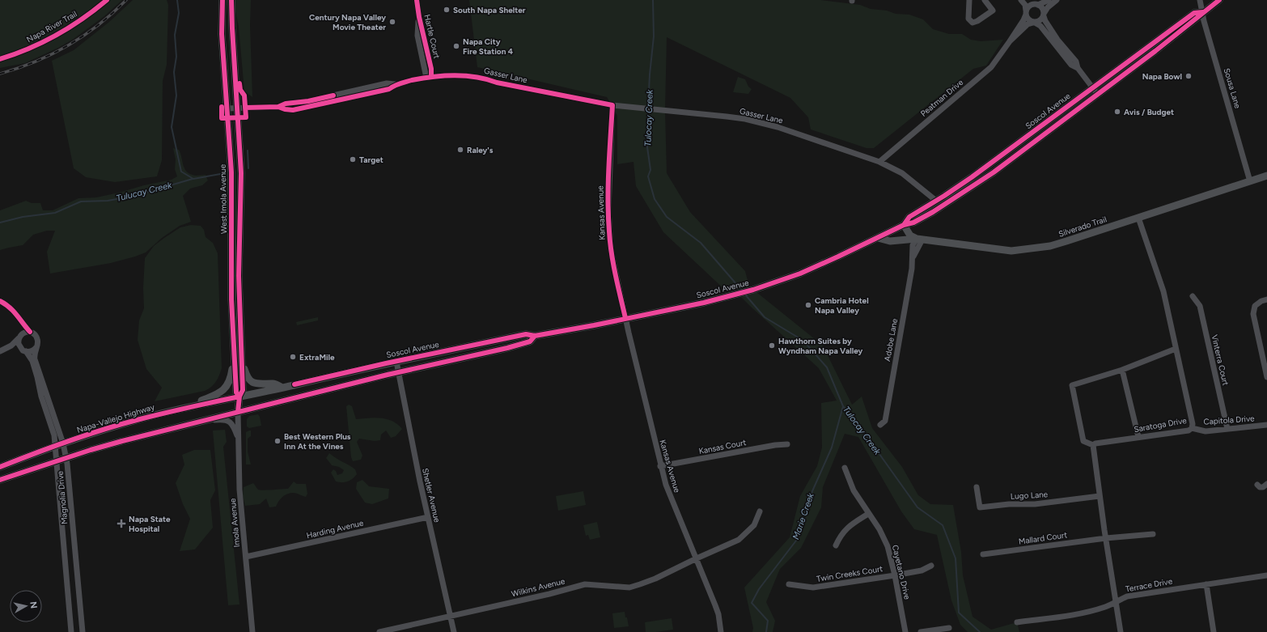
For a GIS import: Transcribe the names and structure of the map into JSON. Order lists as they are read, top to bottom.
{
  "streets": {
    "main road": [
      "Soscol Avenue",
      "West Imola Avenue",
      "Silverado Trail",
      "Napa-Vallejo Highway"
    ],
    "street": [
      "Hartle Court",
      "Gasser Lane",
      "Sousa Lane",
      "Peatman Drive",
      "Kansas Avenue",
      "Adobe Lane",
      "Vinterra Court",
      "Capitola Drive",
      "Saratoga Drive",
      "Kansas Court",
      "Shetler Avenue",
      "Lugo Lane",
      "Magnolia Drive",
      "Imola Avenue",
      "Harding Avenue",
      "Mallard Court",
      "Cayetano Drive",
      "Twin Creeks Court",
      "Terrace Drive",
      "Wilkins Avenue"
    ],
    "cycle path": ["Napa River Trail"]
  },
  "crossings": [
    ["Hartle Court", "Gasser Lane"],
    ["Gasser Lane", "Peatman Drive"],
    ["Gasser Lane", "Soscol Avenue"],
    ["Gasser Lane", "West Imola Avenue"],
    ["Gasser Lane", "Kansas Avenue"],
    ["Sousa Lane", "Soscol Avenue"],
    ["Sousa Lane", "Silverado Trail"],
    ["Soscol Avenue", "West Imola Avenue"],
    ["Soscol Avenue", "Kansas Avenue"],
    ["Soscol Avenue", "Silverado Trail"],
    ["Soscol Avenue", "Napa-Vallejo Highway"],
    ["Soscol Avenue", "Shetler Avenue"],
    ["Soscol Avenue", "Imola Avenue"],
    ["West Imola Avenue", "Napa-Vallejo Highway"],
    ["West Imola Avenue", "Imola Avenue"],
    ["Kansas Avenue", "Kansas Court"],
    ["Kansas Avenue", "Wilkins Avenue"],
    ["Silverado Trail", "Adobe Lane"],
    ["Silverado Trail", "Saratoga Drive"],
    ["Vinterra Court", "Capitola Drive"],
    ["Napa-Vallejo Highway", "Magnolia Drive"],
    ["Capitola Drive", "Saratoga Drive"],
    ["Shetler Avenue", "Harding Avenue"],
    ["Shetler Avenue", "Wilkins Avenue"],
    ["Imola Avenue", "Harding Avenue"],
    ["Cayetano Drive", "Twin Creeks Court"]
  ],
  "water": ["Tulocay Creek", "Tulucay Creek", "Marie Creek"],
  "places": {
    "other": [
      "South Napa Shelter",
      "Century Napa Valley Movie Theater",
      "Napa City Fire Station 4",
      "Napa Bowl",
      "Avis / Budget",
      "Raley's",
      "Target",
      "Cambria Hotel Napa Valley",
      "Hawthorn Suites by Wyndham Napa Valley",
      "ExtraMile",
      "Best Western Plus Inn At the Vines"
    ],
    "health": ["Napa State Hospital"]
  },
  "north": "right"
}
